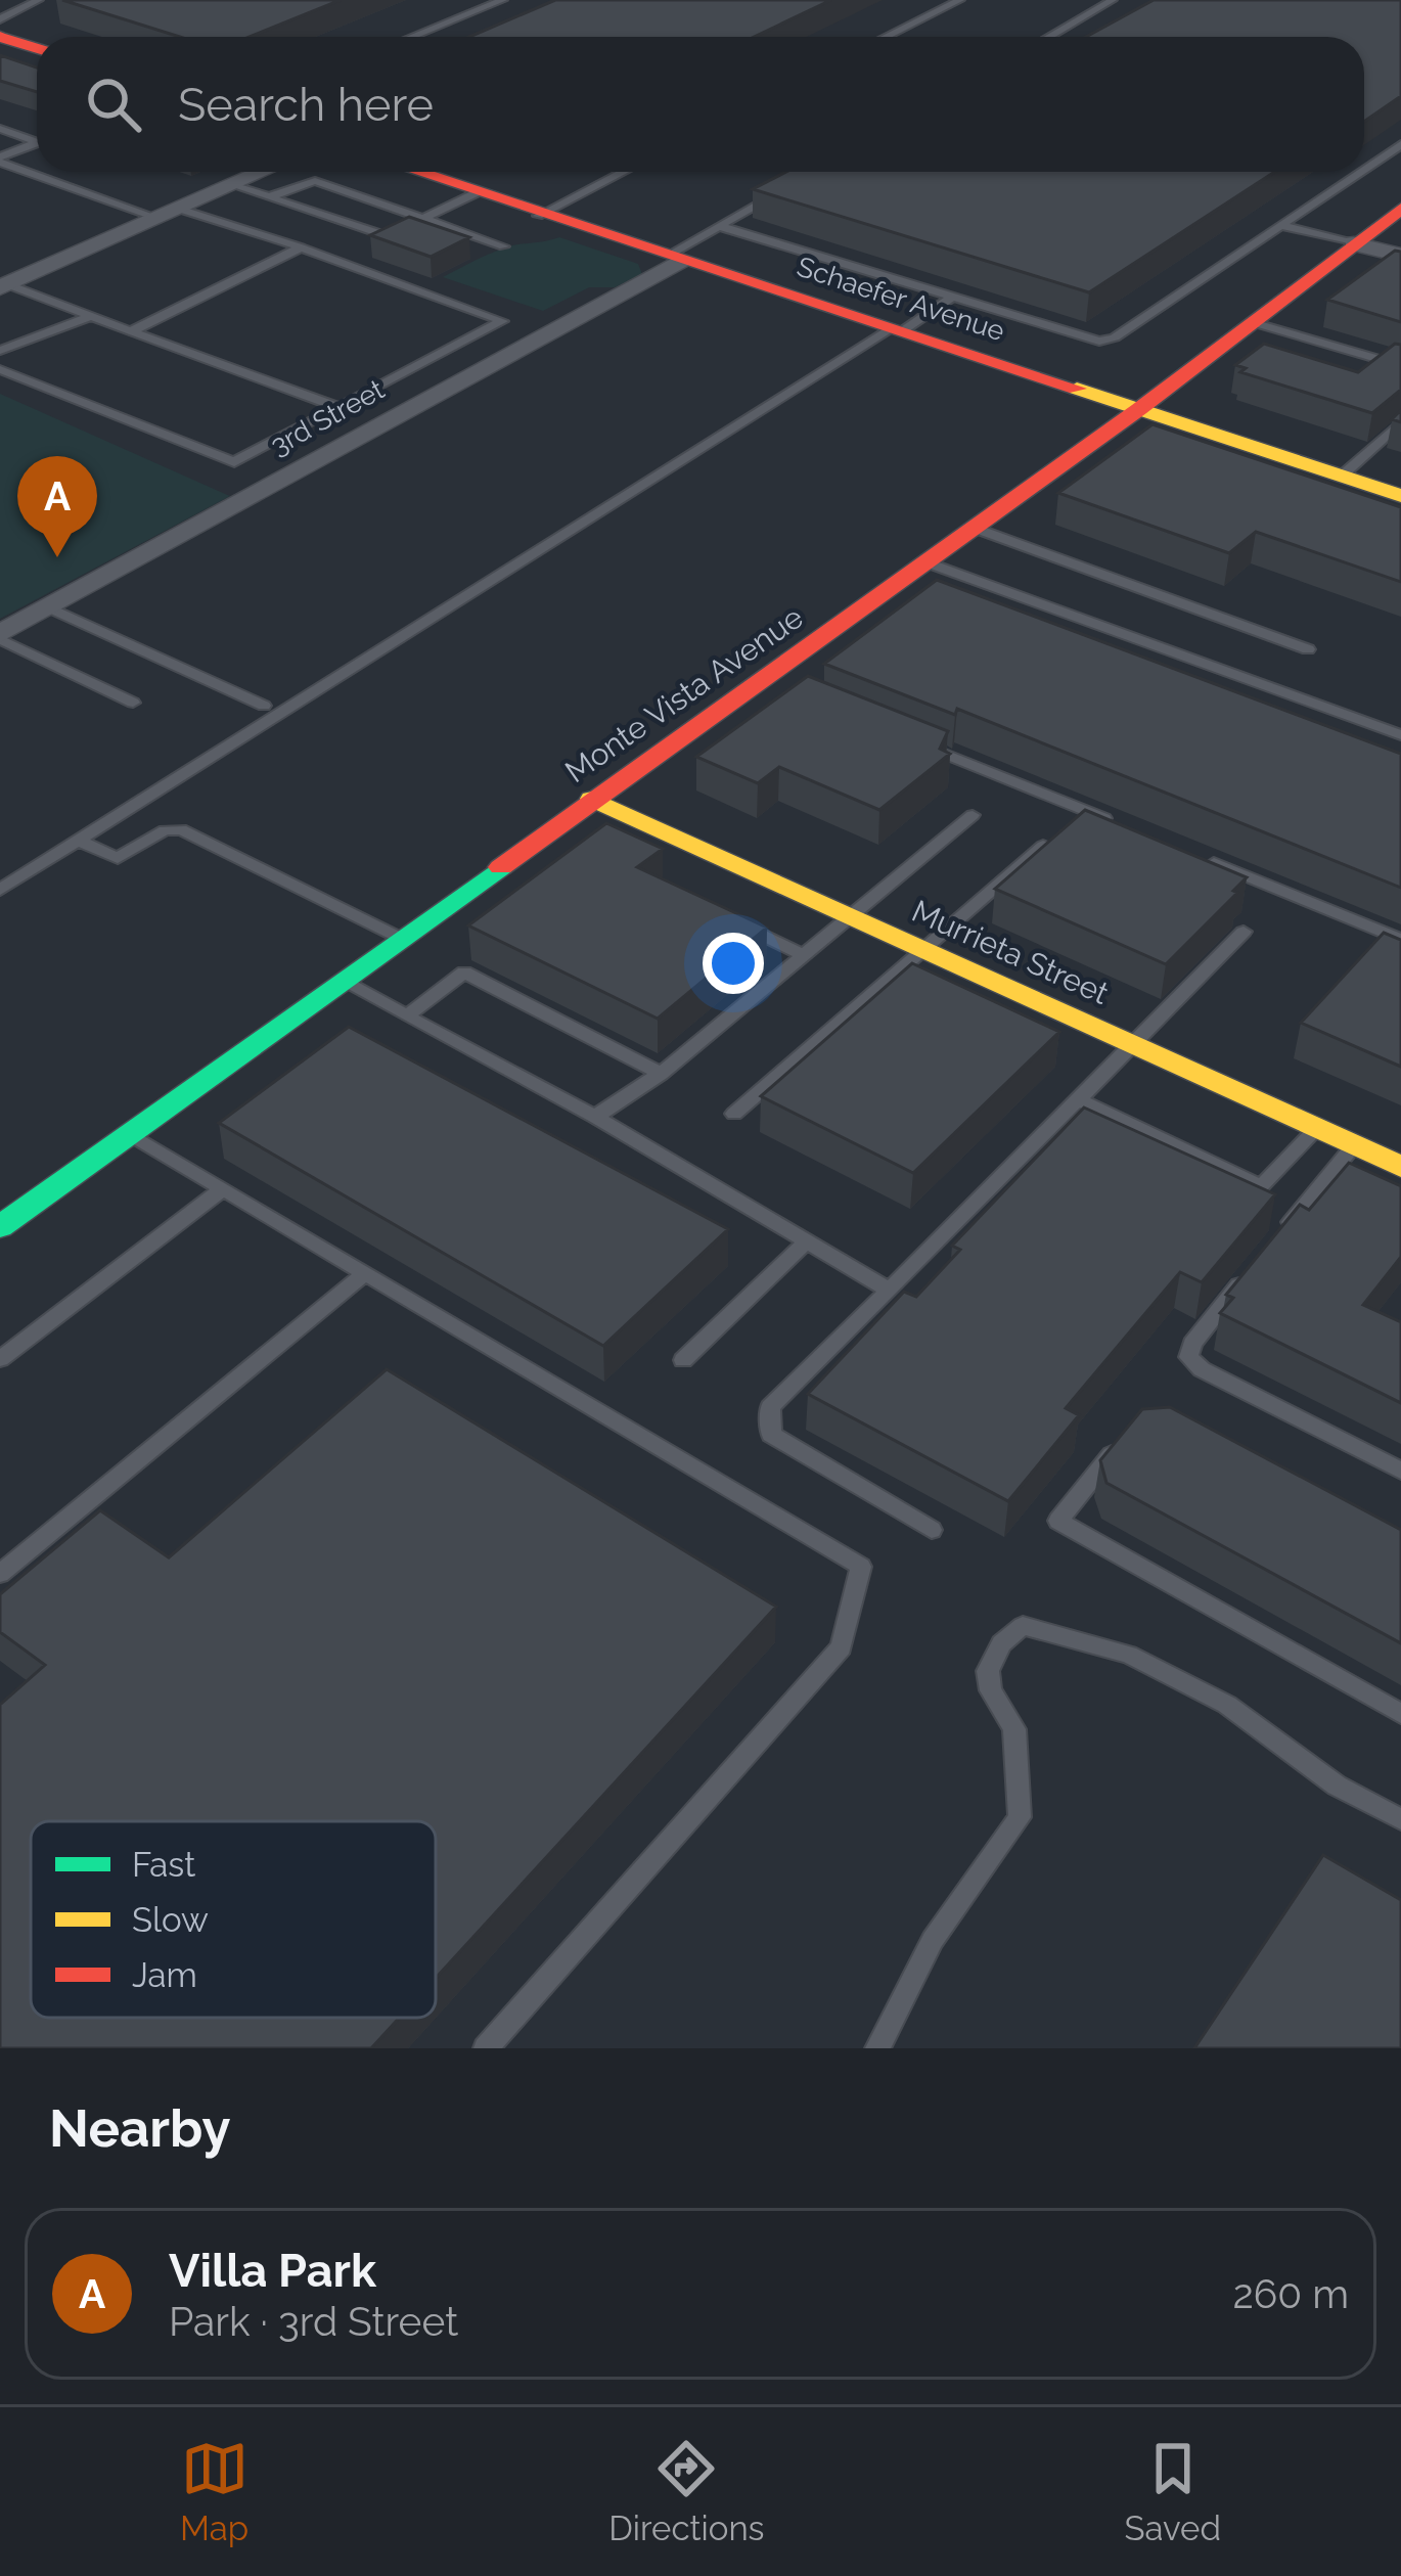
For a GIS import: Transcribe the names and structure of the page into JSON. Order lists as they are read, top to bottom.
{
  "streets": {
    "street": [
      "Schaefer Avenue",
      "3rd Street",
      "Monte Vista Avenue",
      "Murrieta Street"
    ]
  },
  "crossings": [
    ["Schaefer Avenue", "3rd Street"],
    ["Schaefer Avenue", "Monte Vista Avenue"],
    ["Monte Vista Avenue", "Murrieta Street"]
  ],
  "legend": ["Fast", "Slow", "Jam"],
  "page": {
    "search": "Search here",
    "pins": "A",
    "heading": "Nearby",
    "list": [
      {
        "mark": "A",
        "name": "Villa Park",
        "note": "Park · 3rd Street",
        "value": "260 m"
      }
    ],
    "nav": ["Map", "Directions", "Saved"]
  }
}
